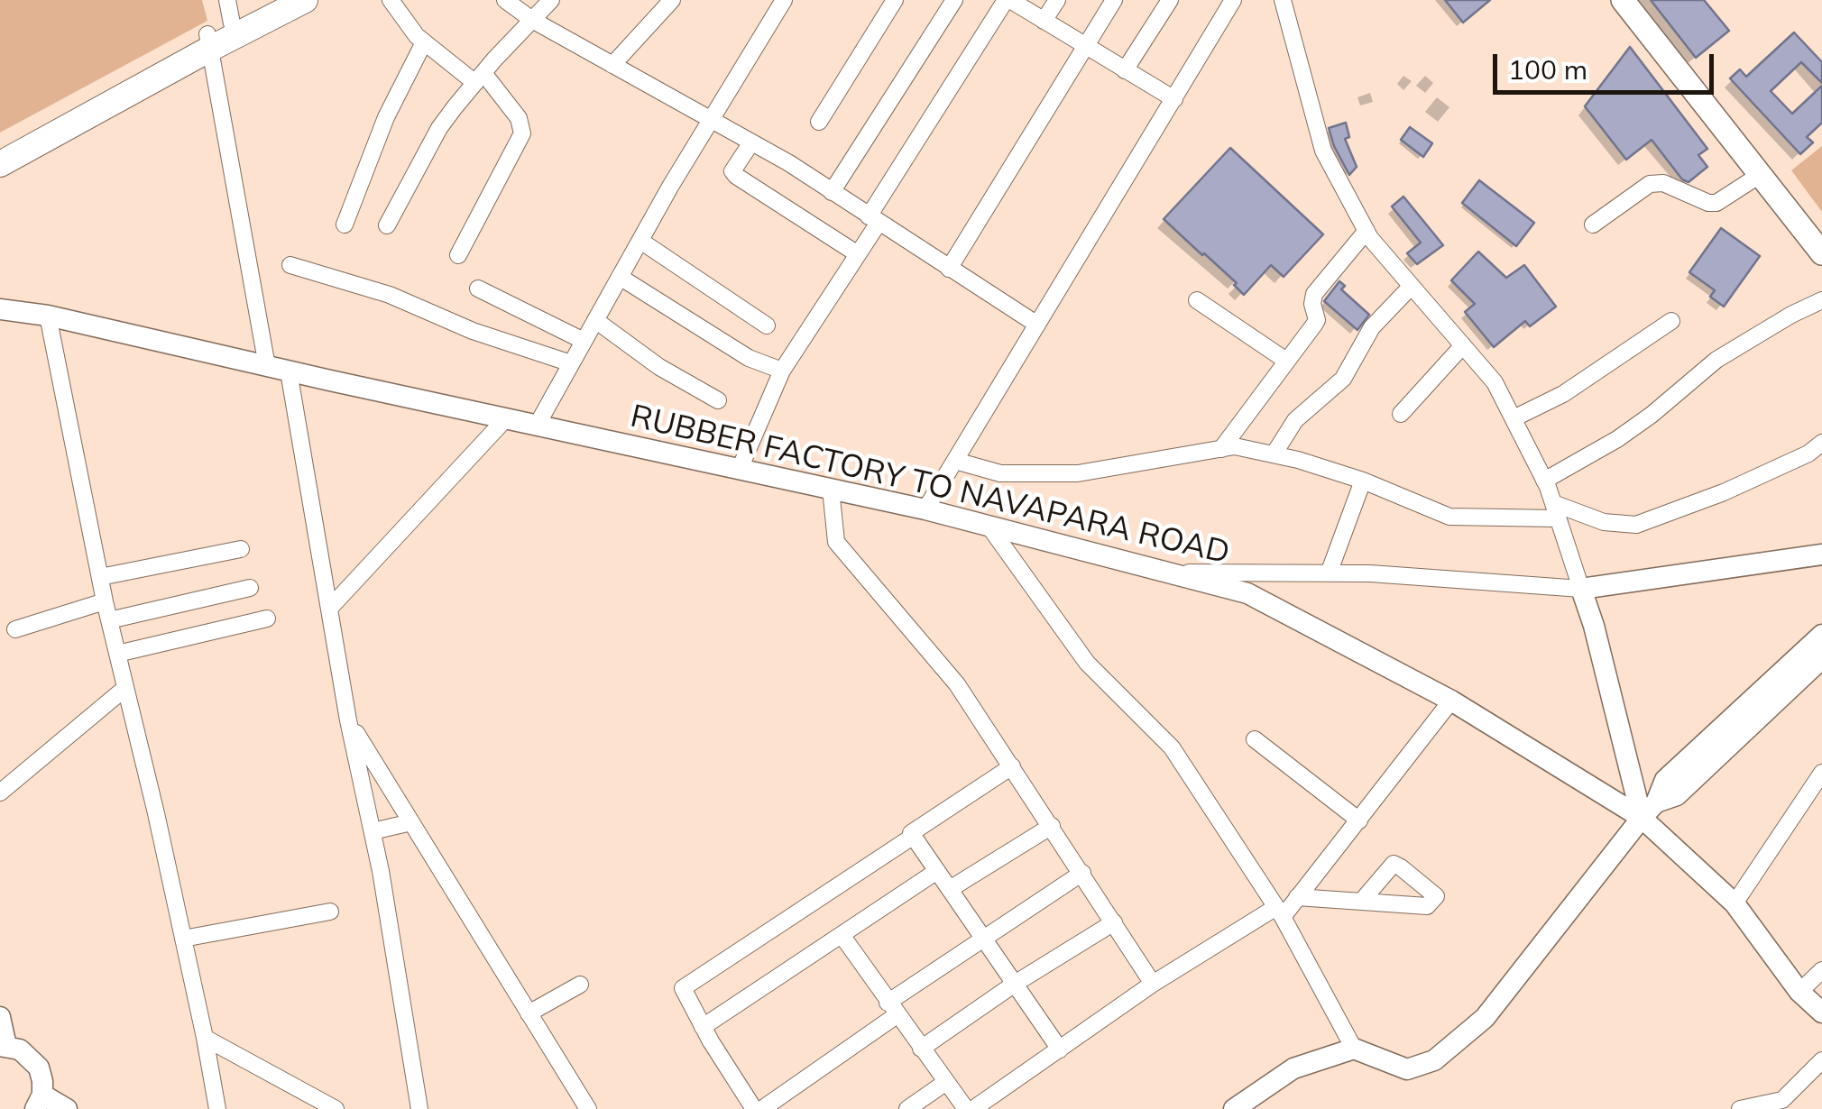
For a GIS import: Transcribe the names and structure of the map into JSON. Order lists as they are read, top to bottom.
{
  "streets": {
    "street": ["RUBBER FACTORY TO NAVAPARA ROAD"]
  },
  "scale_bar": "100 m"
}
